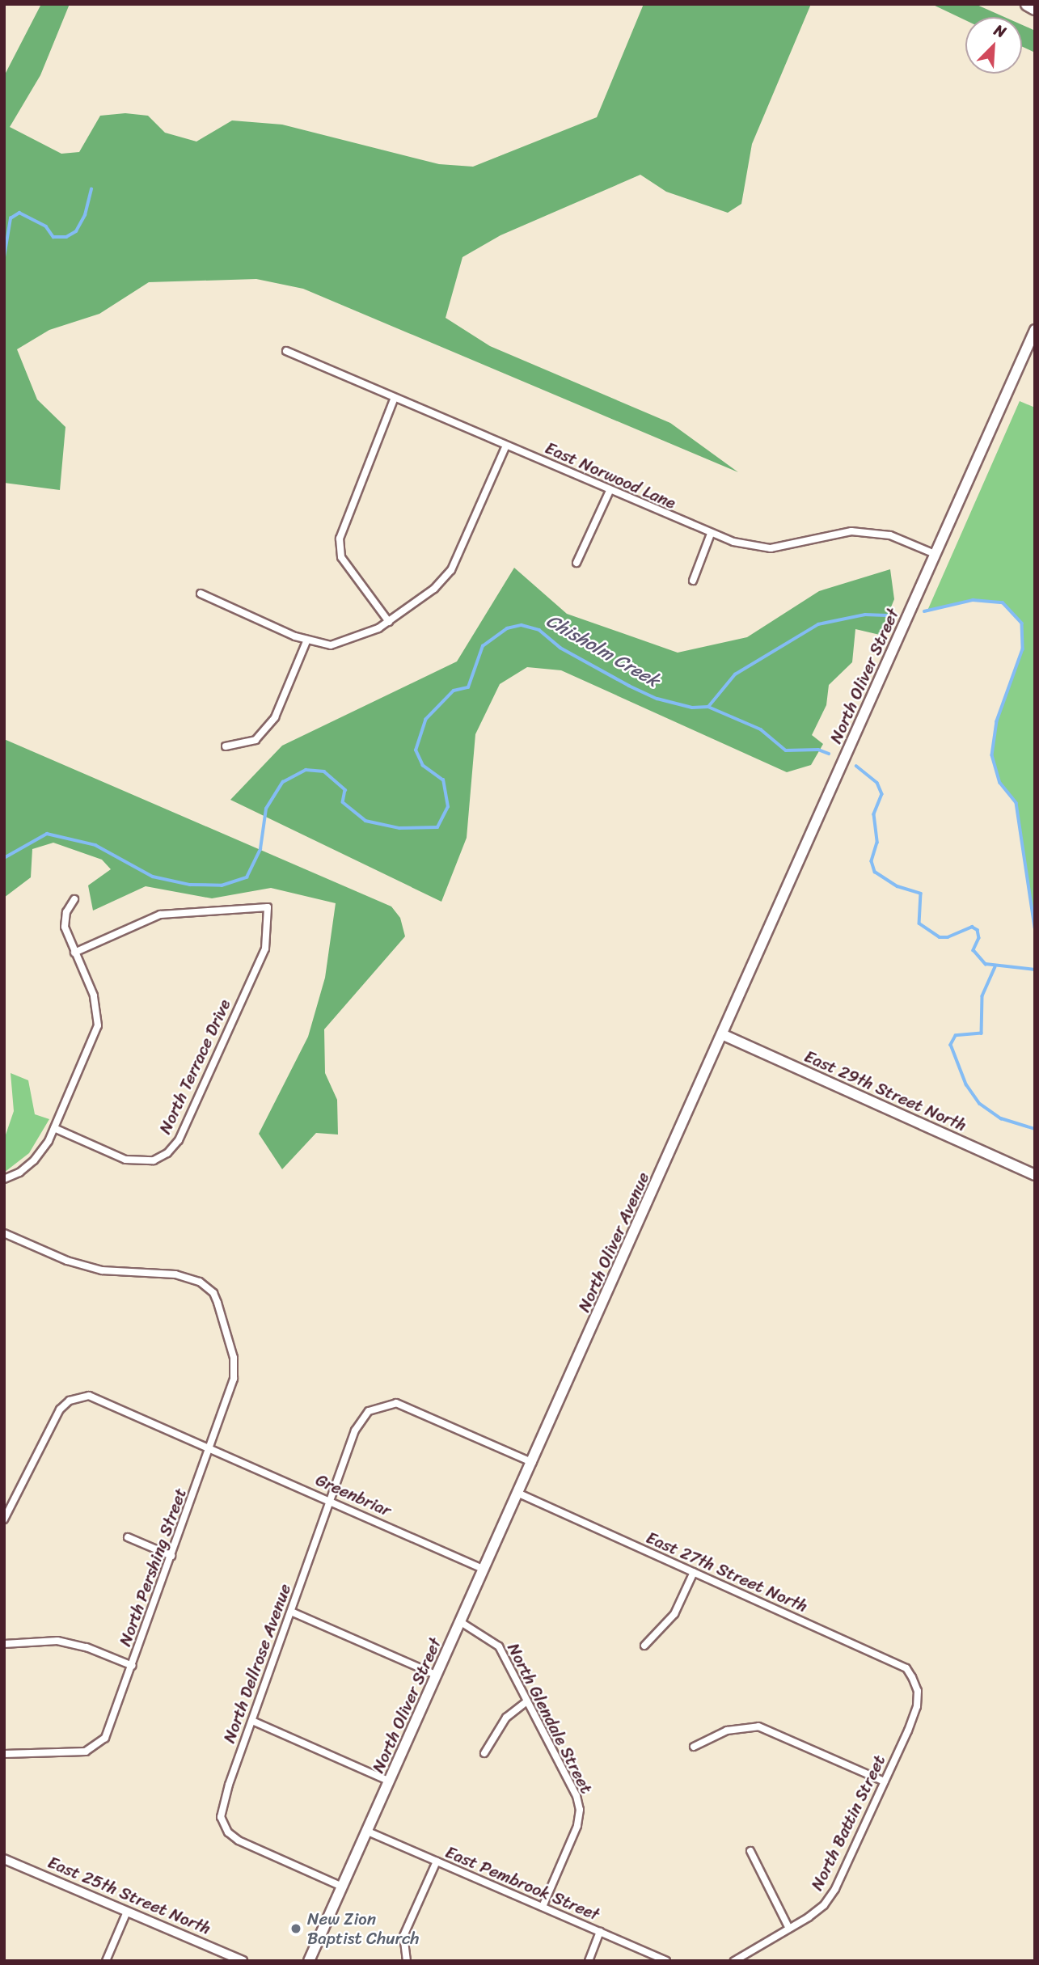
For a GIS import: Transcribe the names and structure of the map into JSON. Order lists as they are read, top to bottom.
{
  "streets": {
    "main road": ["North Oliver Street", "East 29th Street North", "North Oliver Avenue"],
    "street": [
      "East Norwood Lane",
      "North Terrace Drive",
      "Greenbriar",
      "North Pershing Street",
      "East 27th Street North",
      "North Dellrose Avenue",
      "North Glendale Street",
      "North Battin Street",
      "East Pembrook Street",
      "East 25th Street North"
    ]
  },
  "crossings": [
    ["East Norwood Lane", "North Oliver Street"],
    ["North Oliver Street", "East 29th Street North"],
    ["North Oliver Street", "North Oliver Avenue"],
    ["North Oliver Street", "Greenbriar"],
    ["North Oliver Street", "East 27th Street North"],
    ["North Oliver Street", "North Dellrose Avenue"],
    ["North Oliver Street", "North Glendale Street"],
    ["North Oliver Street", "East Pembrook Street"],
    ["East 29th Street North", "North Oliver Avenue"],
    ["North Oliver Avenue", "North Dellrose Avenue"],
    ["Greenbriar", "North Pershing Street"],
    ["Greenbriar", "North Dellrose Avenue"],
    ["East 27th Street North", "North Battin Street"],
    ["North Glendale Street", "East Pembrook Street"]
  ],
  "water": ["Chisholm Creek"],
  "places": ["New Zion Baptist Church"],
  "north": "top right"
}
